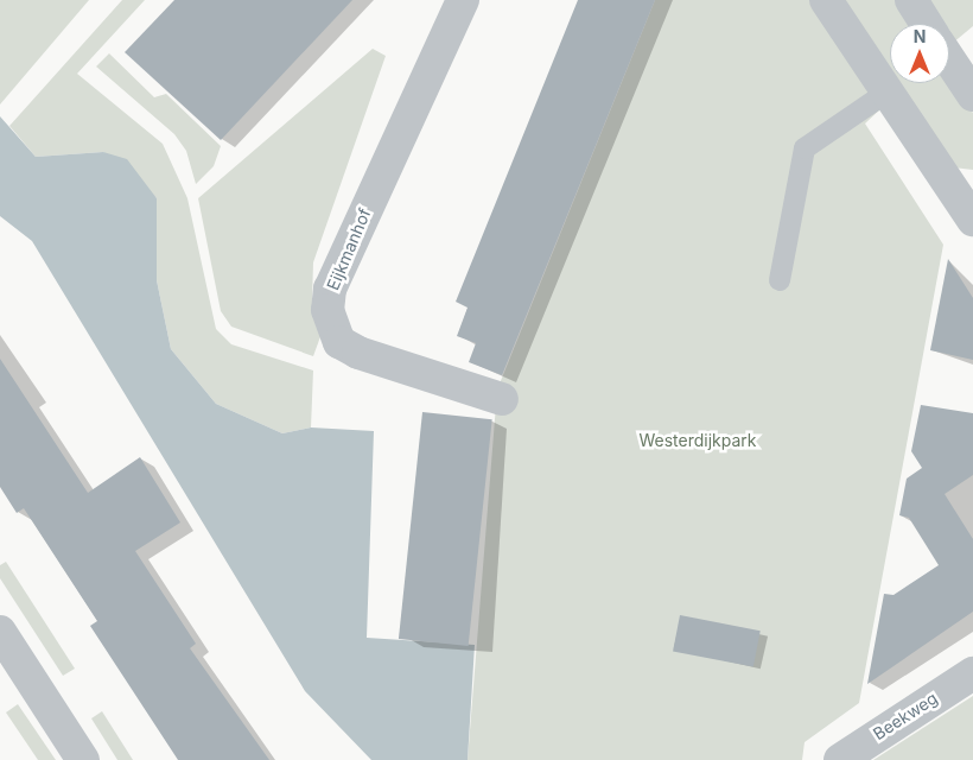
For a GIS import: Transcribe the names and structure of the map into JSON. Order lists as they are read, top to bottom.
{
  "streets": {
    "street": ["Eijkmanhof", "Beekweg"]
  },
  "parks": ["Westerdijkpark"],
  "north": "top"
}
